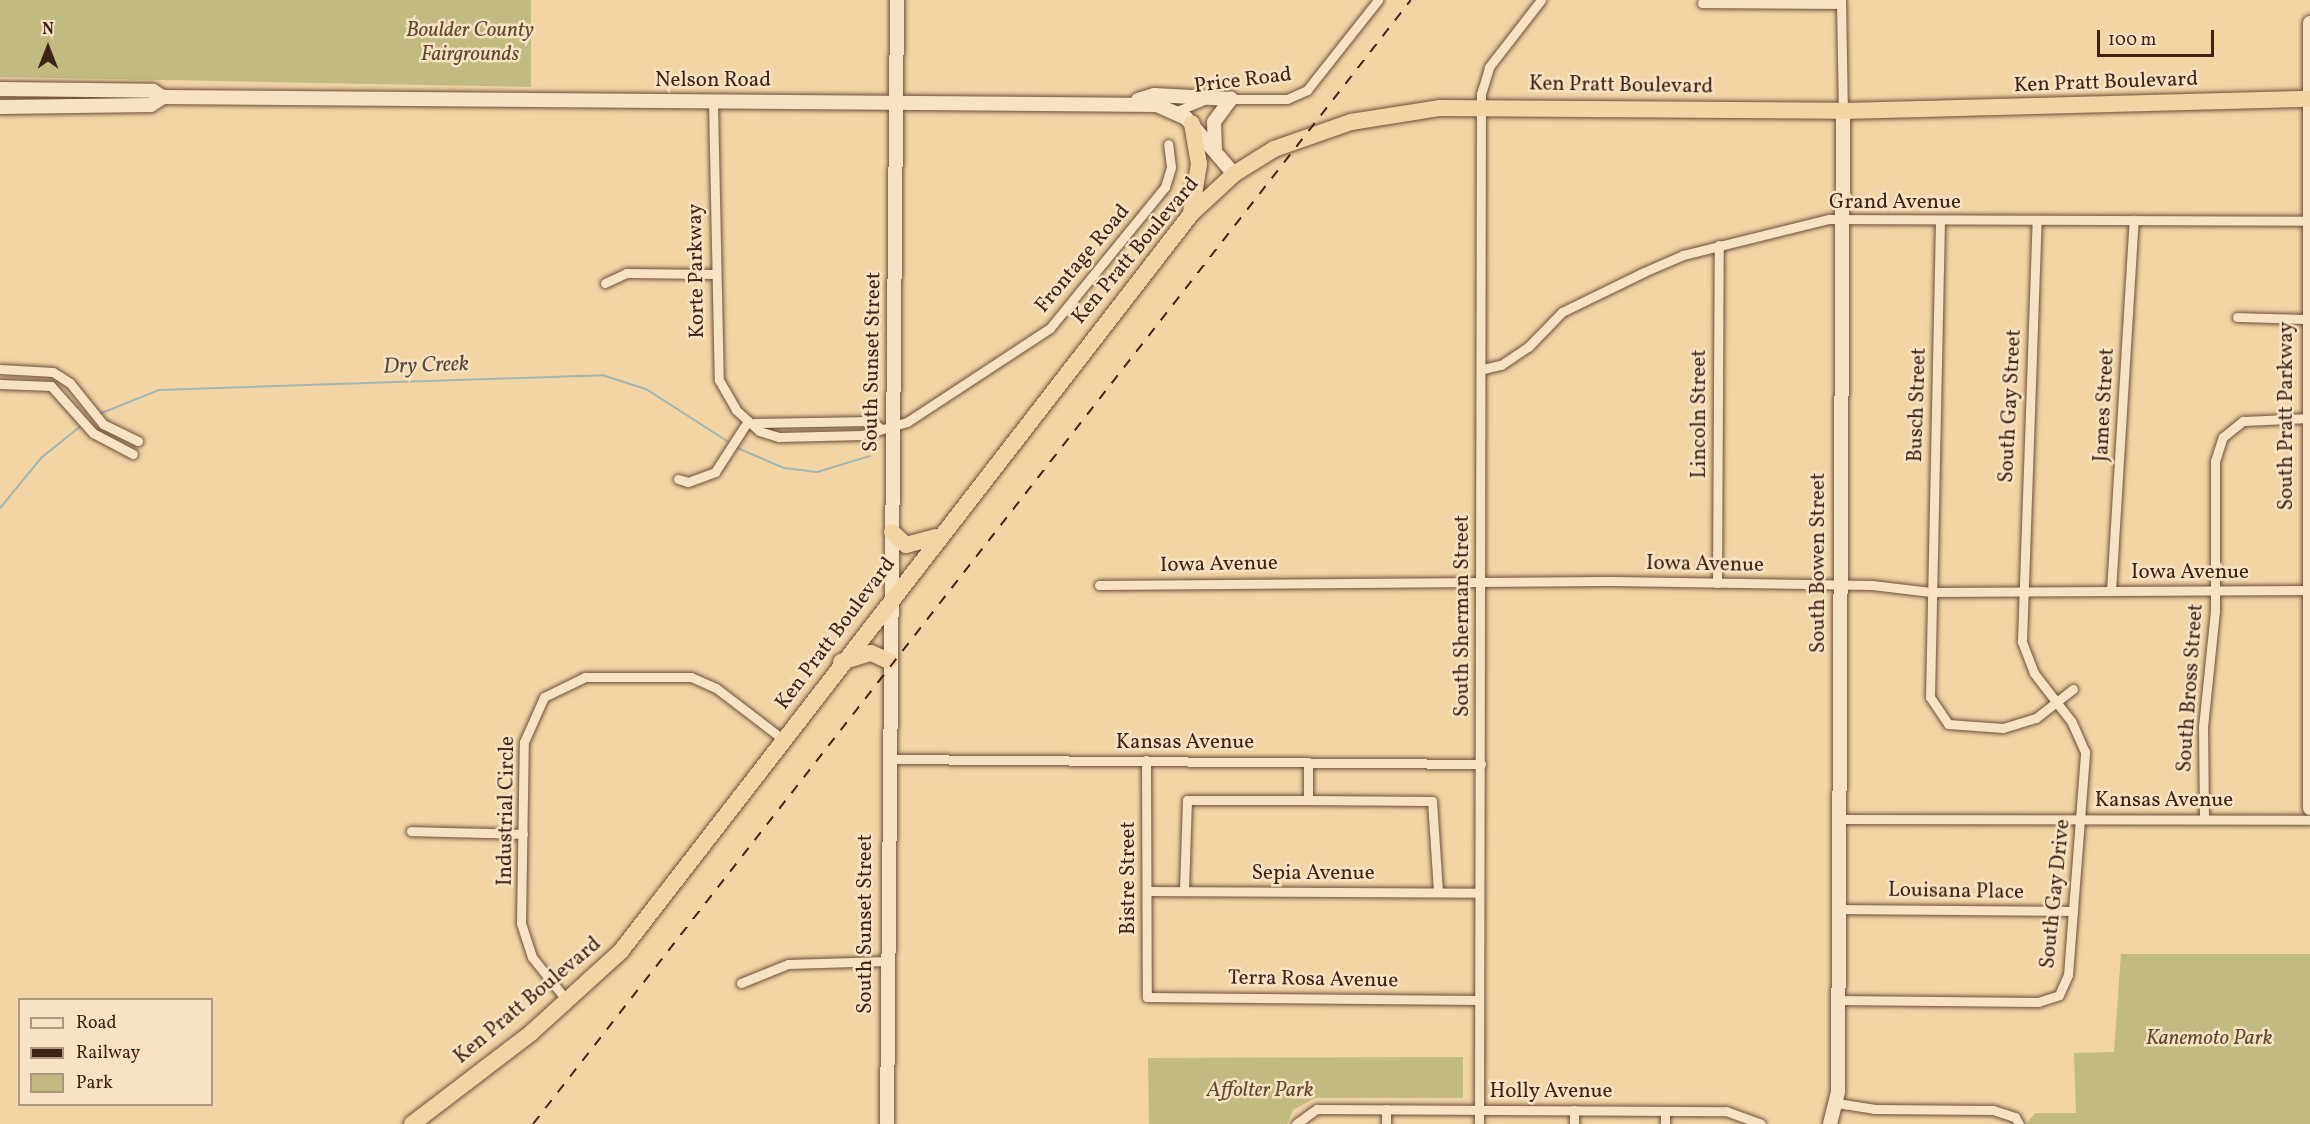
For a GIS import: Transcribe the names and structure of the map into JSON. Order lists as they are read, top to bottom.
{
  "streets": {
    "highway": ["Ken Pratt Boulevard"],
    "street": [
      "Nelson Road",
      "Price Road",
      "Grand Avenue",
      "Frontage Road",
      "Korte Parkway",
      "South Sunset Street",
      "Busch Street",
      "James Street",
      "South Gay Street",
      "Lincoln Street",
      "South Pratt Parkway",
      "South Bowen Street",
      "Iowa Avenue",
      "South Sherman Street",
      "South Bross Street",
      "Kansas Avenue",
      "Industrial Circle",
      "Sepia Avenue",
      "Bistre Street",
      "Louisana Place",
      "South Gay Drive",
      "Terra Rosa Avenue",
      "Holly Avenue"
    ]
  },
  "crossings": [
    ["Nelson Road", "Price Road"],
    ["Nelson Road", "Korte Parkway"],
    ["Nelson Road", "South Sunset Street"],
    ["Ken Pratt Boulevard", "South Sunset Street"],
    ["Ken Pratt Boulevard", "South Pratt Parkway"],
    ["Ken Pratt Boulevard", "South Bowen Street"],
    ["Ken Pratt Boulevard", "South Sherman Street"],
    ["Ken Pratt Boulevard", "Industrial Circle"],
    ["Grand Avenue", "Busch Street"],
    ["Grand Avenue", "James Street"],
    ["Grand Avenue", "South Gay Street"],
    ["Grand Avenue", "Lincoln Street"],
    ["Grand Avenue", "South Pratt Parkway"],
    ["Grand Avenue", "South Bowen Street"],
    ["Grand Avenue", "South Sherman Street"],
    ["Frontage Road", "Korte Parkway"],
    ["Frontage Road", "South Sunset Street"],
    ["Korte Parkway", "South Sunset Street"],
    ["South Sunset Street", "Kansas Avenue"],
    ["Busch Street", "Iowa Avenue"],
    ["Busch Street", "South Gay Drive"],
    ["James Street", "Iowa Avenue"],
    ["South Gay Street", "Iowa Avenue"],
    ["South Gay Street", "South Gay Drive"],
    ["Lincoln Street", "Iowa Avenue"],
    ["South Pratt Parkway", "Iowa Avenue"],
    ["South Pratt Parkway", "South Bross Street"],
    ["South Bowen Street", "Iowa Avenue"],
    ["South Bowen Street", "Kansas Avenue"],
    ["South Bowen Street", "Louisana Place"],
    ["South Bowen Street", "South Gay Drive"],
    ["Iowa Avenue", "South Sherman Street"],
    ["Iowa Avenue", "South Bross Street"],
    ["Iowa Avenue", "South Gay Drive"],
    ["South Sherman Street", "Kansas Avenue"],
    ["South Sherman Street", "Sepia Avenue"],
    ["South Sherman Street", "Terra Rosa Avenue"],
    ["South Sherman Street", "Holly Avenue"],
    ["South Bross Street", "Kansas Avenue"],
    ["Kansas Avenue", "Bistre Street"],
    ["Kansas Avenue", "South Gay Drive"],
    ["Sepia Avenue", "Bistre Street"],
    ["Bistre Street", "Terra Rosa Avenue"],
    ["Louisana Place", "South Gay Drive"]
  ],
  "water": ["Dry Creek"],
  "parks": ["Boulder County Fairgrounds", "Kanemoto Park", "Affolter Park"],
  "legend": ["Road", "Railway", "Park"],
  "scale_bar": "100 m",
  "north": "top"
}
